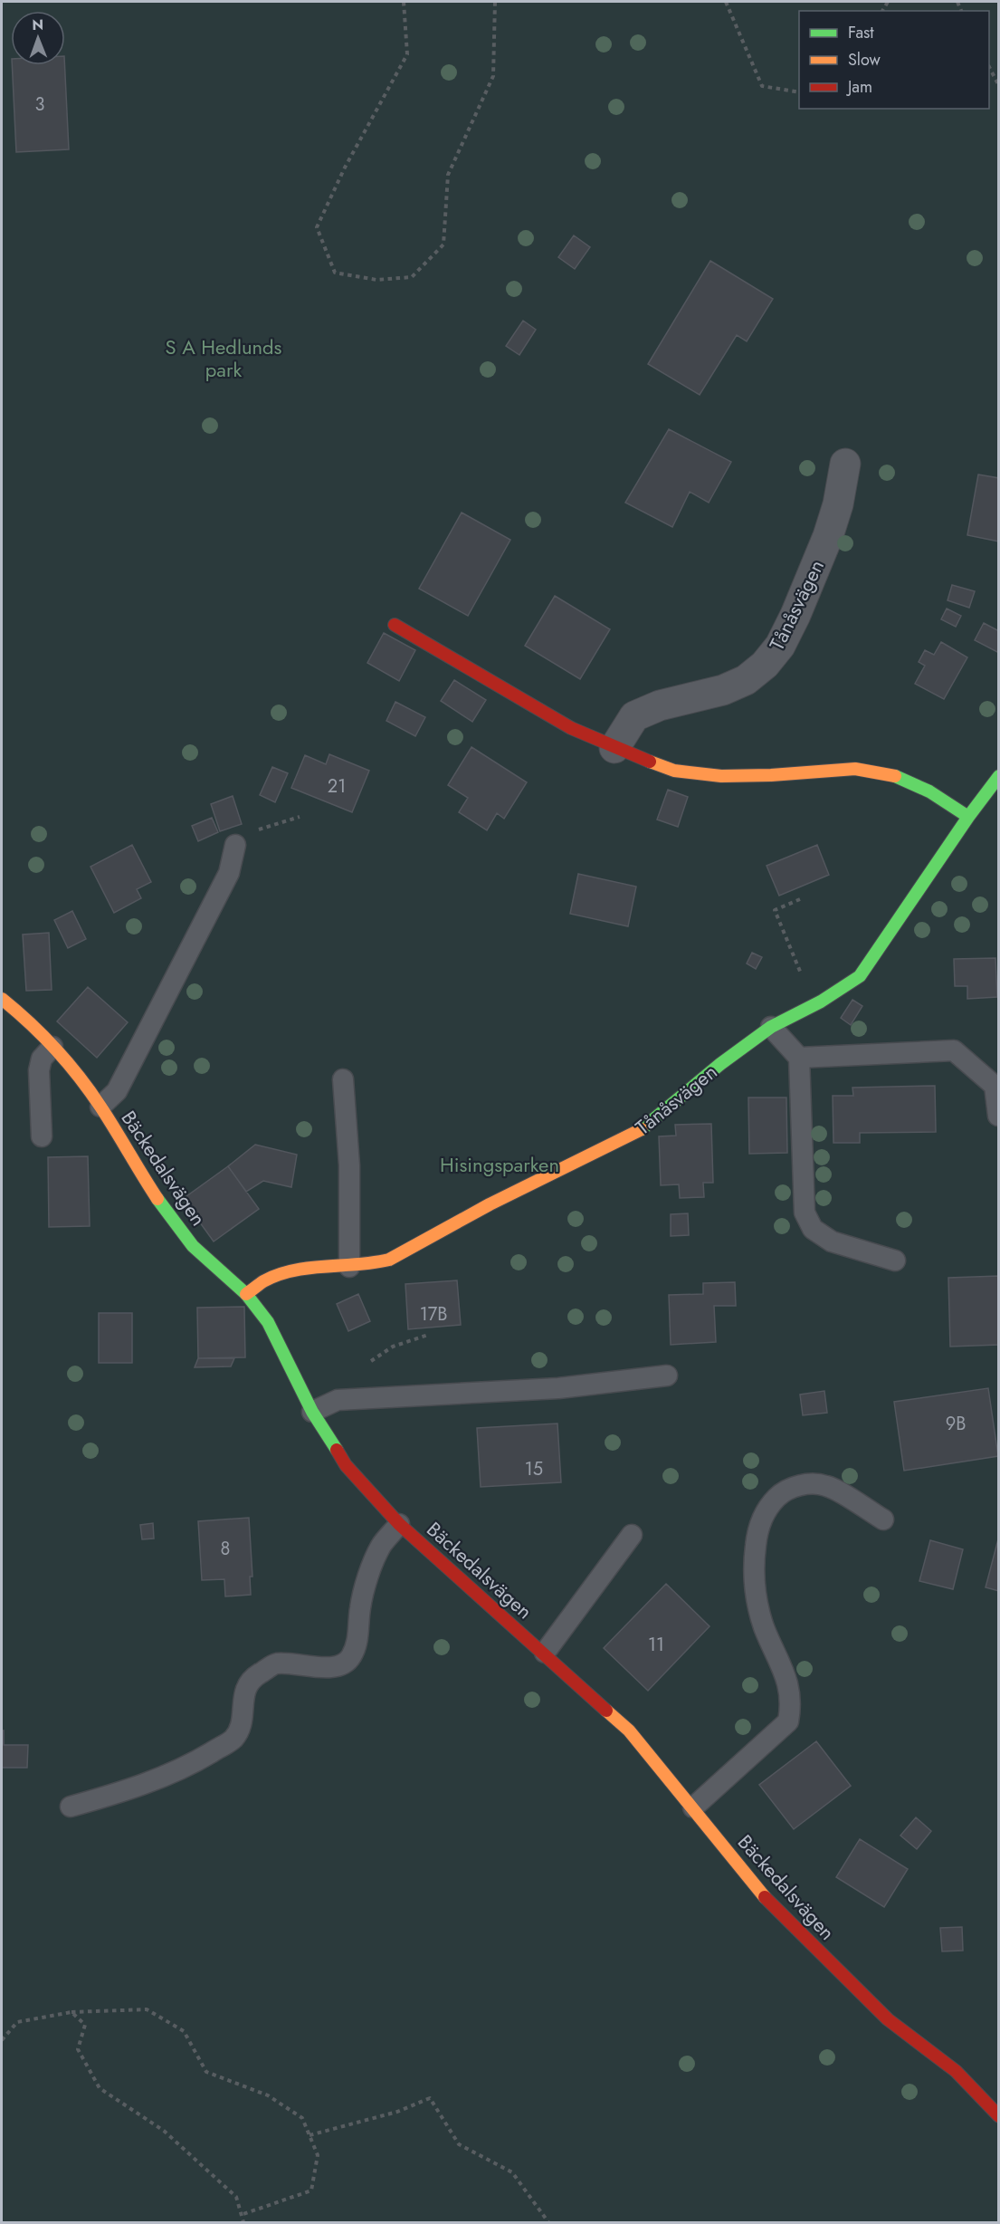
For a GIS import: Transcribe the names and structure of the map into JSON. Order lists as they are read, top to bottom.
{
  "streets": {
    "street": ["Tånåsvägen", "Bäckedalsvägen"]
  },
  "crossings": [
    ["Tånåsvägen", "Bäckedalsvägen"]
  ],
  "parks": ["S A Hedlunds park", "Hisingsparken"],
  "house_numbers": [
    "3",
    "21",
    "17B",
    "9B",
    "15",
    "8",
    "11"
  ],
  "legend": ["Fast", "Slow", "Jam"],
  "north": "top"
}
